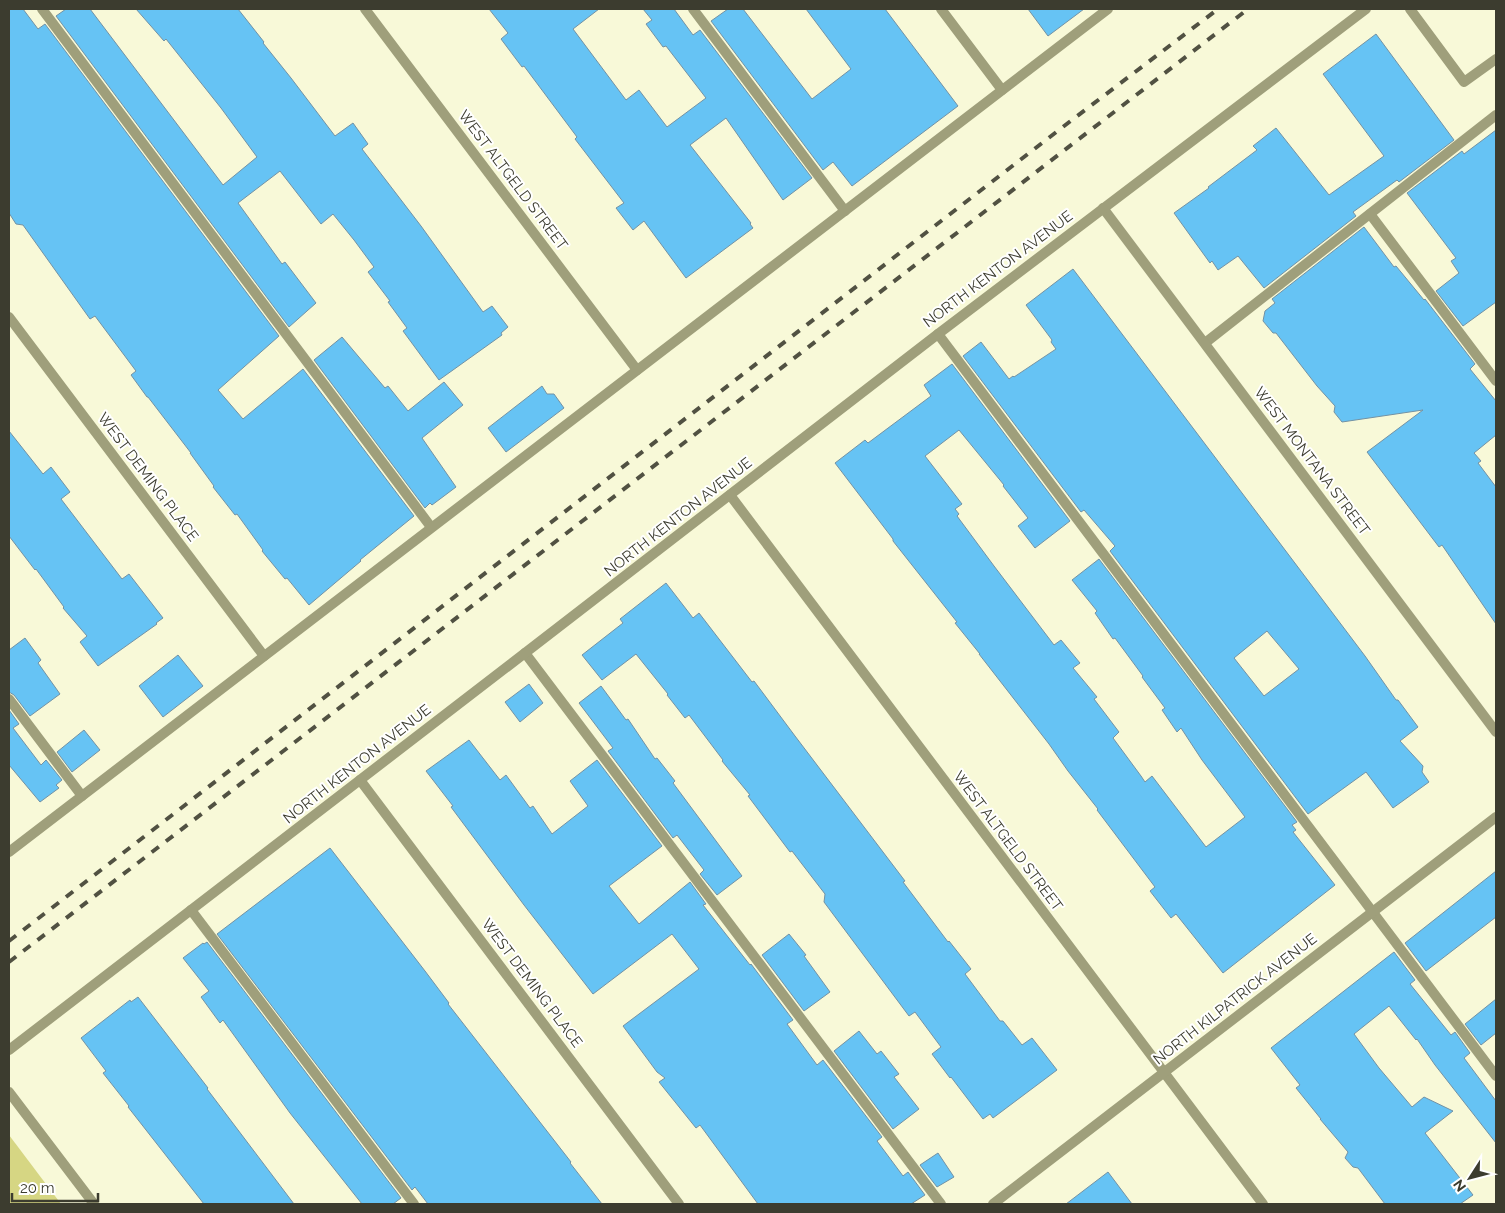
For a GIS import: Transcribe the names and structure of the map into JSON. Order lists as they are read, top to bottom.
{
  "streets": {
    "street": [
      "WEST ALTGELD STREET",
      "NORTH KENTON AVENUE",
      "WEST MONTANA STREET",
      "WEST DEMING PLACE",
      "NORTH KILPATRICK AVENUE"
    ]
  },
  "crossings": [
    ["WEST ALTGELD STREET", "NORTH KENTON AVENUE"],
    ["WEST ALTGELD STREET", "NORTH KILPATRICK AVENUE"],
    ["NORTH KENTON AVENUE", "WEST MONTANA STREET"],
    ["NORTH KENTON AVENUE", "WEST DEMING PLACE"]
  ],
  "scale_bar": "20 m",
  "north": "bottom left"
}
